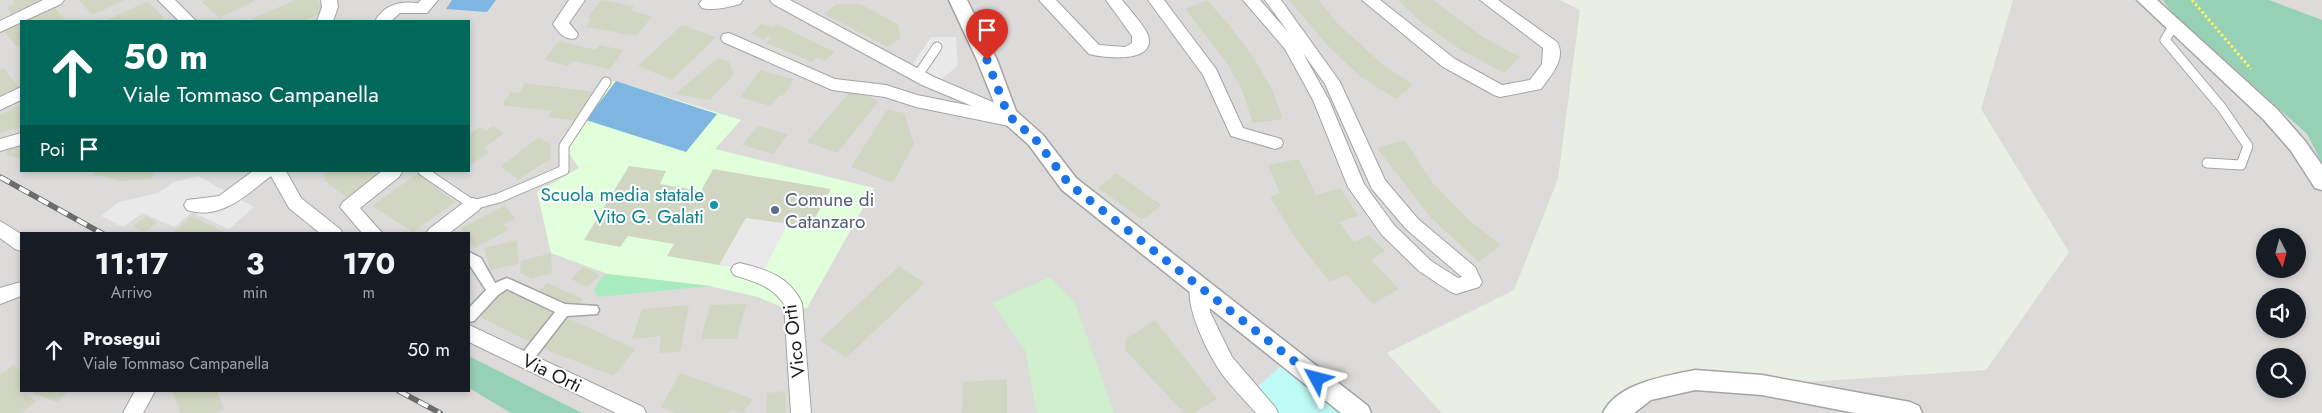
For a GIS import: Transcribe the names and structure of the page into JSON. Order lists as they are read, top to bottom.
{
  "streets": {
    "street": ["Vico Orti", "Via Orti"]
  },
  "places": ["Scuola media statale Vito G. Galati", "Comune di Catanzaro"],
  "north": "bottom",
  "page": {
    "turn": ["50 m", "Viale Tommaso Campanella"],
    "then": "Poi",
    "eta": [
      "11:17",
      "Arrivo",
      "3",
      "min",
      "170",
      "m"
    ],
    "list": [
      {
        "name": "Prosegui",
        "note": "Viale Tommaso Campanella",
        "value": "50 m"
      }
    ]
  }
}
